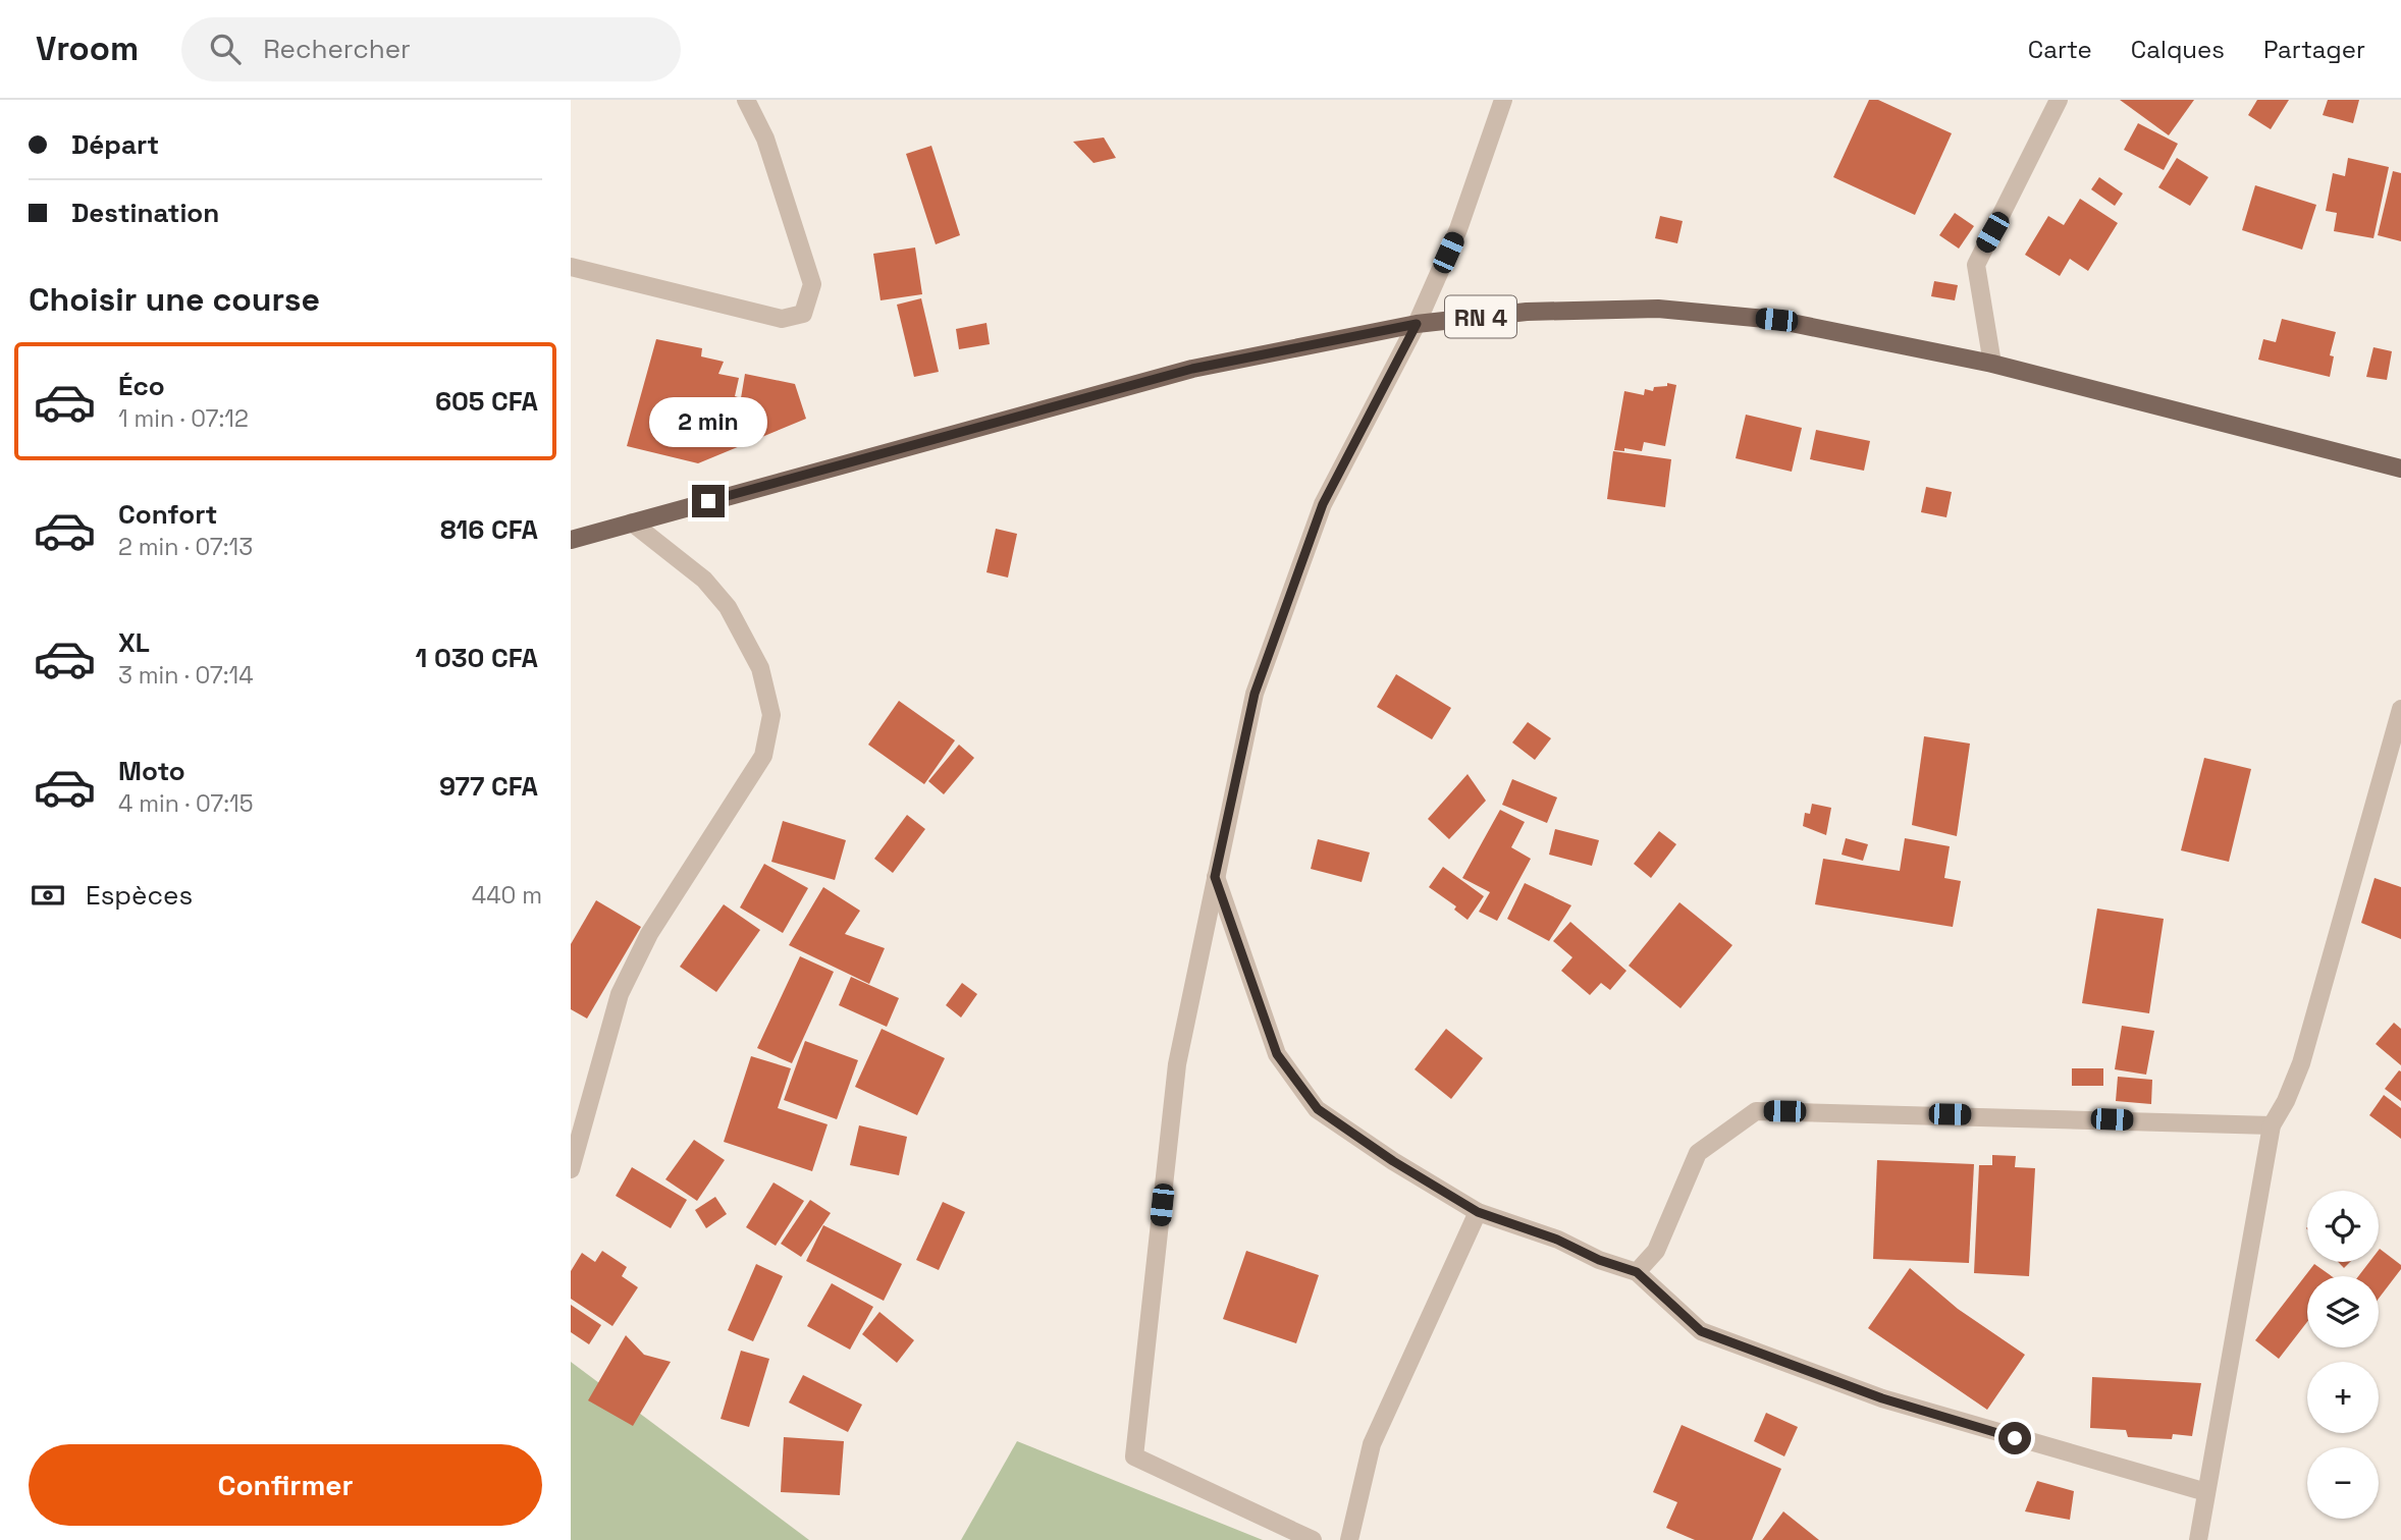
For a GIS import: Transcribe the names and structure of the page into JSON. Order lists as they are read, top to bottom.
{
  "streets": {
    "main road": ["RN 4"]
  },
  "page": {
    "header": "Vroom",
    "search": "Rechercher",
    "nav": ["Carte", "Calques", "Partager"],
    "banner": ["Départ", "Destination"],
    "heading": "Choisir une course",
    "list": [
      {
        "name": "Éco",
        "note": "1 min · 07:12",
        "value": "605 CFA"
      },
      {
        "name": "Confort",
        "note": "2 min · 07:13",
        "value": "816 CFA"
      },
      {
        "name": "XL",
        "note": "3 min · 07:14",
        "value": "1 030 CFA"
      },
      {
        "name": "Moto",
        "note": "4 min · 07:15",
        "value": "977 CFA"
      }
    ],
    "bubble": "2 min",
    "pay": ["Espèces", "440 m"],
    "map_buttons": ["+", "−"],
    "buttons": "Confirmer"
  }
}
